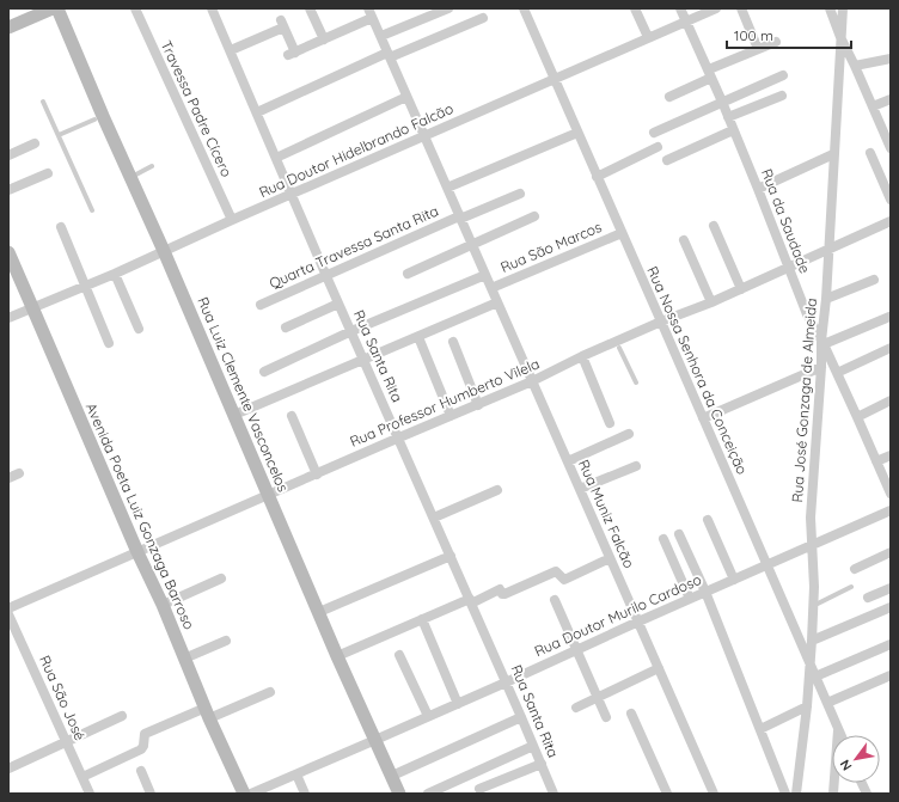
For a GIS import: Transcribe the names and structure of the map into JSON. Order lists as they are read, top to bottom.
{
  "streets": {
    "street": [
      "Travessa Padre Cícero",
      "Rua Doutor Hidelbrando Falcão",
      "Rua da Saudade",
      "Quarta Travessa Santa Rita",
      "Rua São Marcos",
      "Rua Santa Rita",
      "Rua Nossa Senhora da Conceição",
      "Rua Luiz Clemente Vasconcelos",
      "Rua José Gonzaga de Almeida",
      "Rua Professor Humberto Vilela",
      "Rua Muniz Falcão",
      "Avenida Poeta Luiz Gonzaga Barroso",
      "Rua Doutor Murilo Cardoso",
      "Rua São José"
    ]
  },
  "crossings": [
    ["Travessa Padre Cícero", "Rua Doutor Hidelbrando Falcão"],
    ["Rua Doutor Hidelbrando Falcão", "Rua da Saudade"],
    ["Rua Doutor Hidelbrando Falcão", "Rua Santa Rita"],
    ["Rua Doutor Hidelbrando Falcão", "Rua Nossa Senhora da Conceição"],
    ["Rua Doutor Hidelbrando Falcão", "Rua Luiz Clemente Vasconcelos"],
    ["Rua Doutor Hidelbrando Falcão", "Rua Muniz Falcão"],
    ["Rua Doutor Hidelbrando Falcão", "Avenida Poeta Luiz Gonzaga Barroso"],
    ["Rua da Saudade", "Rua José Gonzaga de Almeida"],
    ["Rua da Saudade", "Rua Professor Humberto Vilela"],
    ["Quarta Travessa Santa Rita", "Rua Santa Rita"],
    ["Quarta Travessa Santa Rita", "Rua Muniz Falcão"],
    ["Rua São Marcos", "Rua Nossa Senhora da Conceição"],
    ["Rua São Marcos", "Rua Muniz Falcão"],
    ["Rua Santa Rita", "Rua Professor Humberto Vilela"],
    ["Rua Santa Rita", "Rua Doutor Murilo Cardoso"],
    ["Rua Nossa Senhora da Conceição", "Rua José Gonzaga de Almeida"],
    ["Rua Nossa Senhora da Conceição", "Rua Professor Humberto Vilela"],
    ["Rua Nossa Senhora da Conceição", "Rua Doutor Murilo Cardoso"],
    ["Rua Luiz Clemente Vasconcelos", "Rua Professor Humberto Vilela"],
    ["Rua Luiz Clemente Vasconcelos", "Rua Doutor Murilo Cardoso"],
    ["Rua José Gonzaga de Almeida", "Rua Professor Humberto Vilela"],
    ["Rua José Gonzaga de Almeida", "Rua Doutor Murilo Cardoso"],
    ["Rua Professor Humberto Vilela", "Rua Muniz Falcão"],
    ["Rua Professor Humberto Vilela", "Avenida Poeta Luiz Gonzaga Barroso"],
    ["Rua Muniz Falcão", "Rua Doutor Murilo Cardoso"]
  ],
  "scale_bar": "100 m",
  "north": "bottom left"
}
